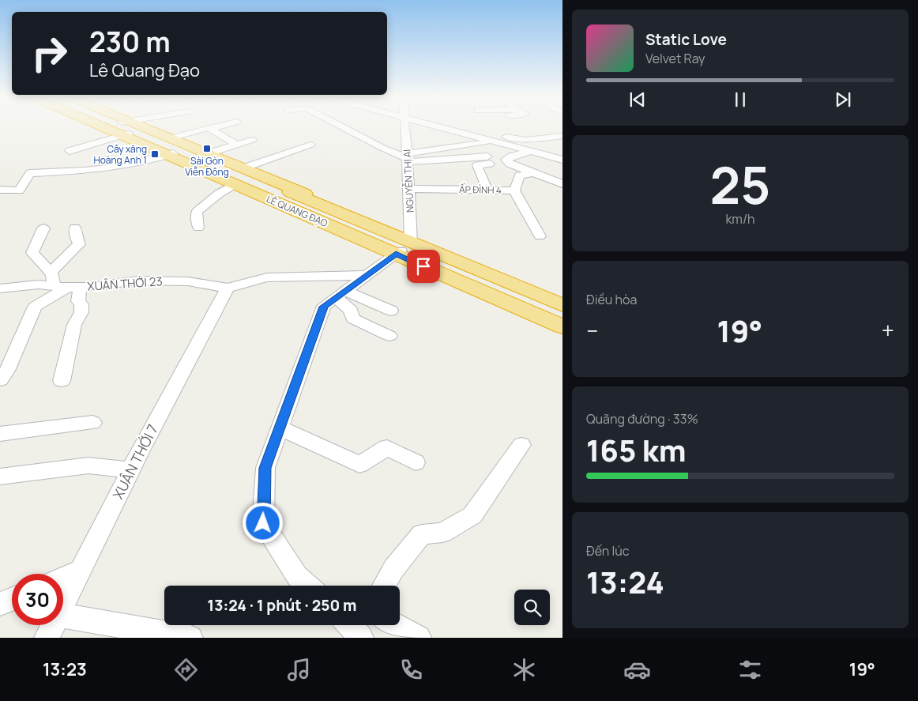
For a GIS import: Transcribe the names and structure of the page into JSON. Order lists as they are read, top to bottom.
{
  "streets": {
    "highway": ["LÊ QUANG ĐẠO"],
    "street": [
      "NGUYỄN THỊ AI",
      "ẤP ĐÌNH 4",
      "XUÂN THỚI 23",
      "XUÂN THỚI 7"
    ]
  },
  "crossings": [
    ["NGUYỄN THỊ AI", "ẤP ĐÌNH 4"],
    ["NGUYỄN THỊ AI", "LÊ QUANG ĐẠO"],
    ["XUÂN THỚI 23", "XUÂN THỚI 7"]
  ],
  "places": {
    "transit": ["Sài Gòn Viễn Đông", "Cây xăng Hoàng Anh 1"]
  },
  "page": {
    "turn": ["230 m", "Lê Quang Đạo"],
    "song": ["Static Love", "Velvet Ray"],
    "tile": [
      ["25", "km/h"],
      "Điều hòa",
      ["Quãng đường · 33%", "165 km"],
      ["Đến lúc", "13:24"]
    ],
    "heat": ["−", "19°", "+"],
    "limit": "30",
    "trip": "13:24 · 1 phút · 250 m",
    "tabs": ["13:23", "19°"]
  }
}
